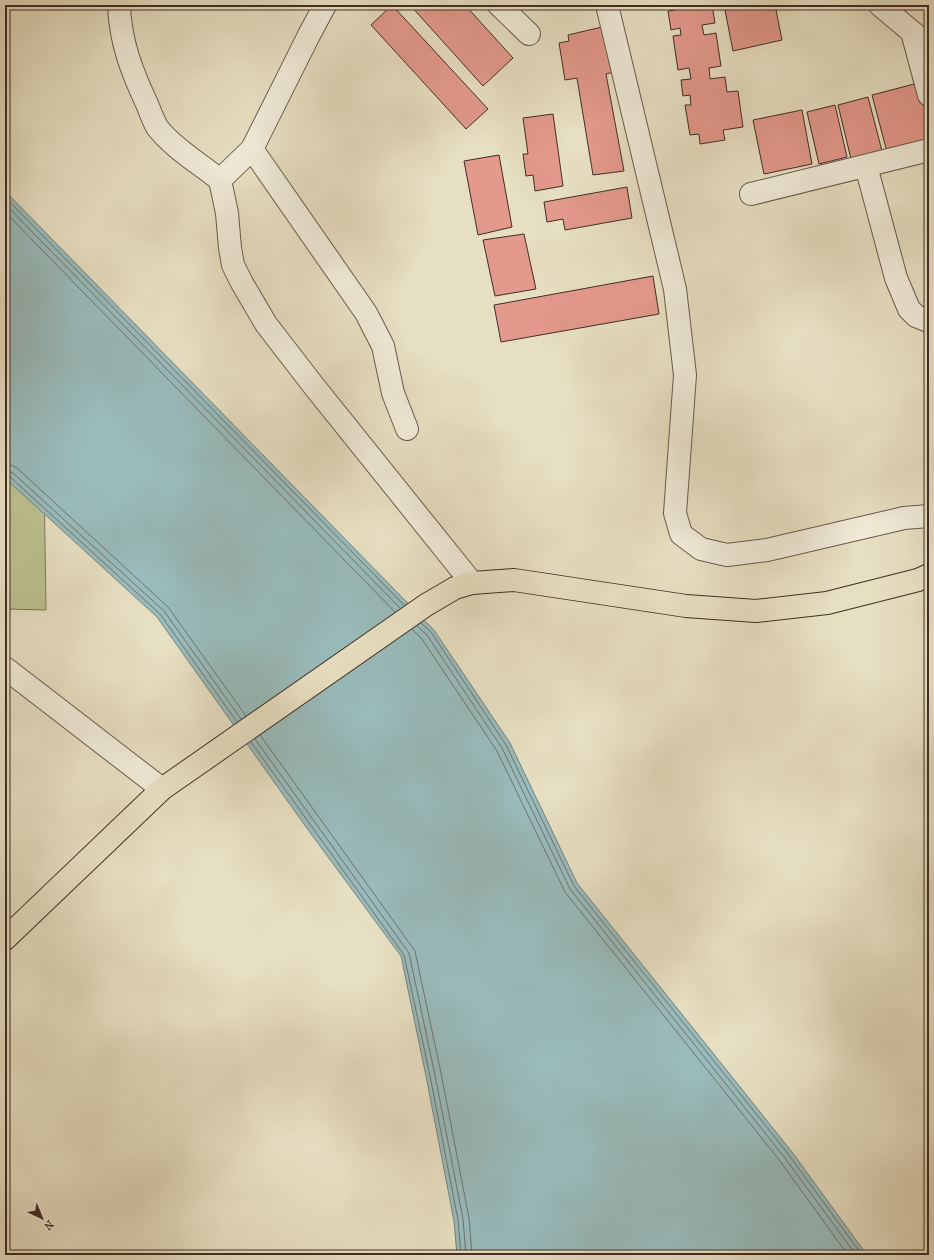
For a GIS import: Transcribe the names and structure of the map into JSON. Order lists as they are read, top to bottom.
{
  "north": "bottom right"
}
